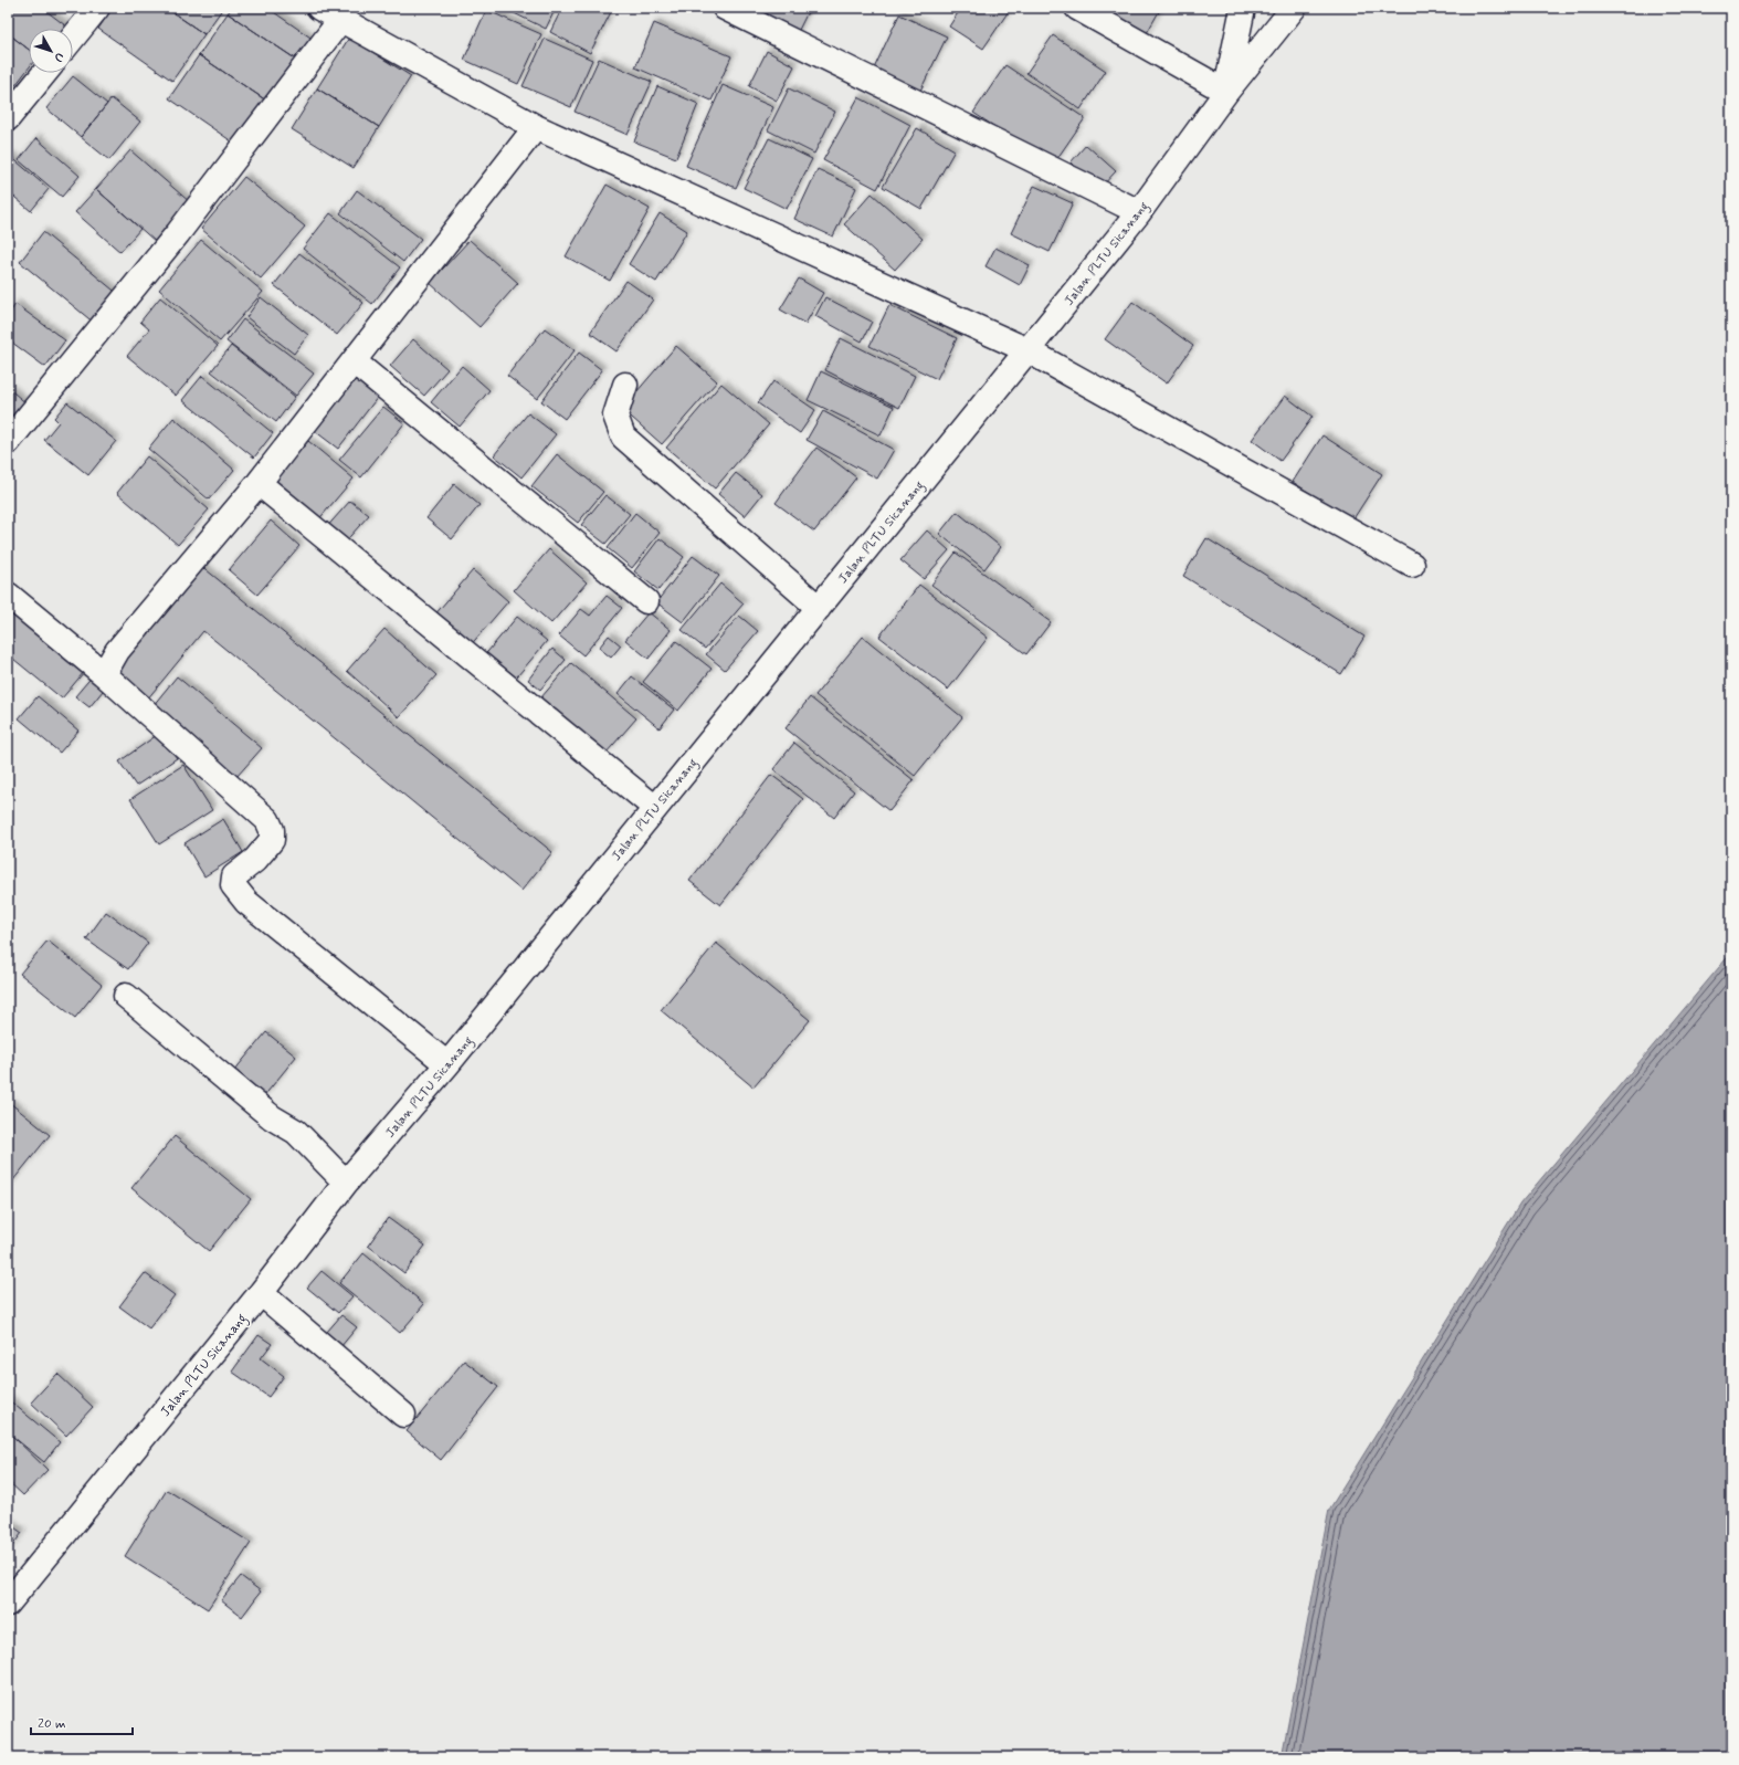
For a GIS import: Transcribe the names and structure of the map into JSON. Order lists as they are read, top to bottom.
{
  "streets": {
    "street": ["Jalan PLTU Sicanang"]
  },
  "scale_bar": "20 m",
  "north": "bottom right"
}
